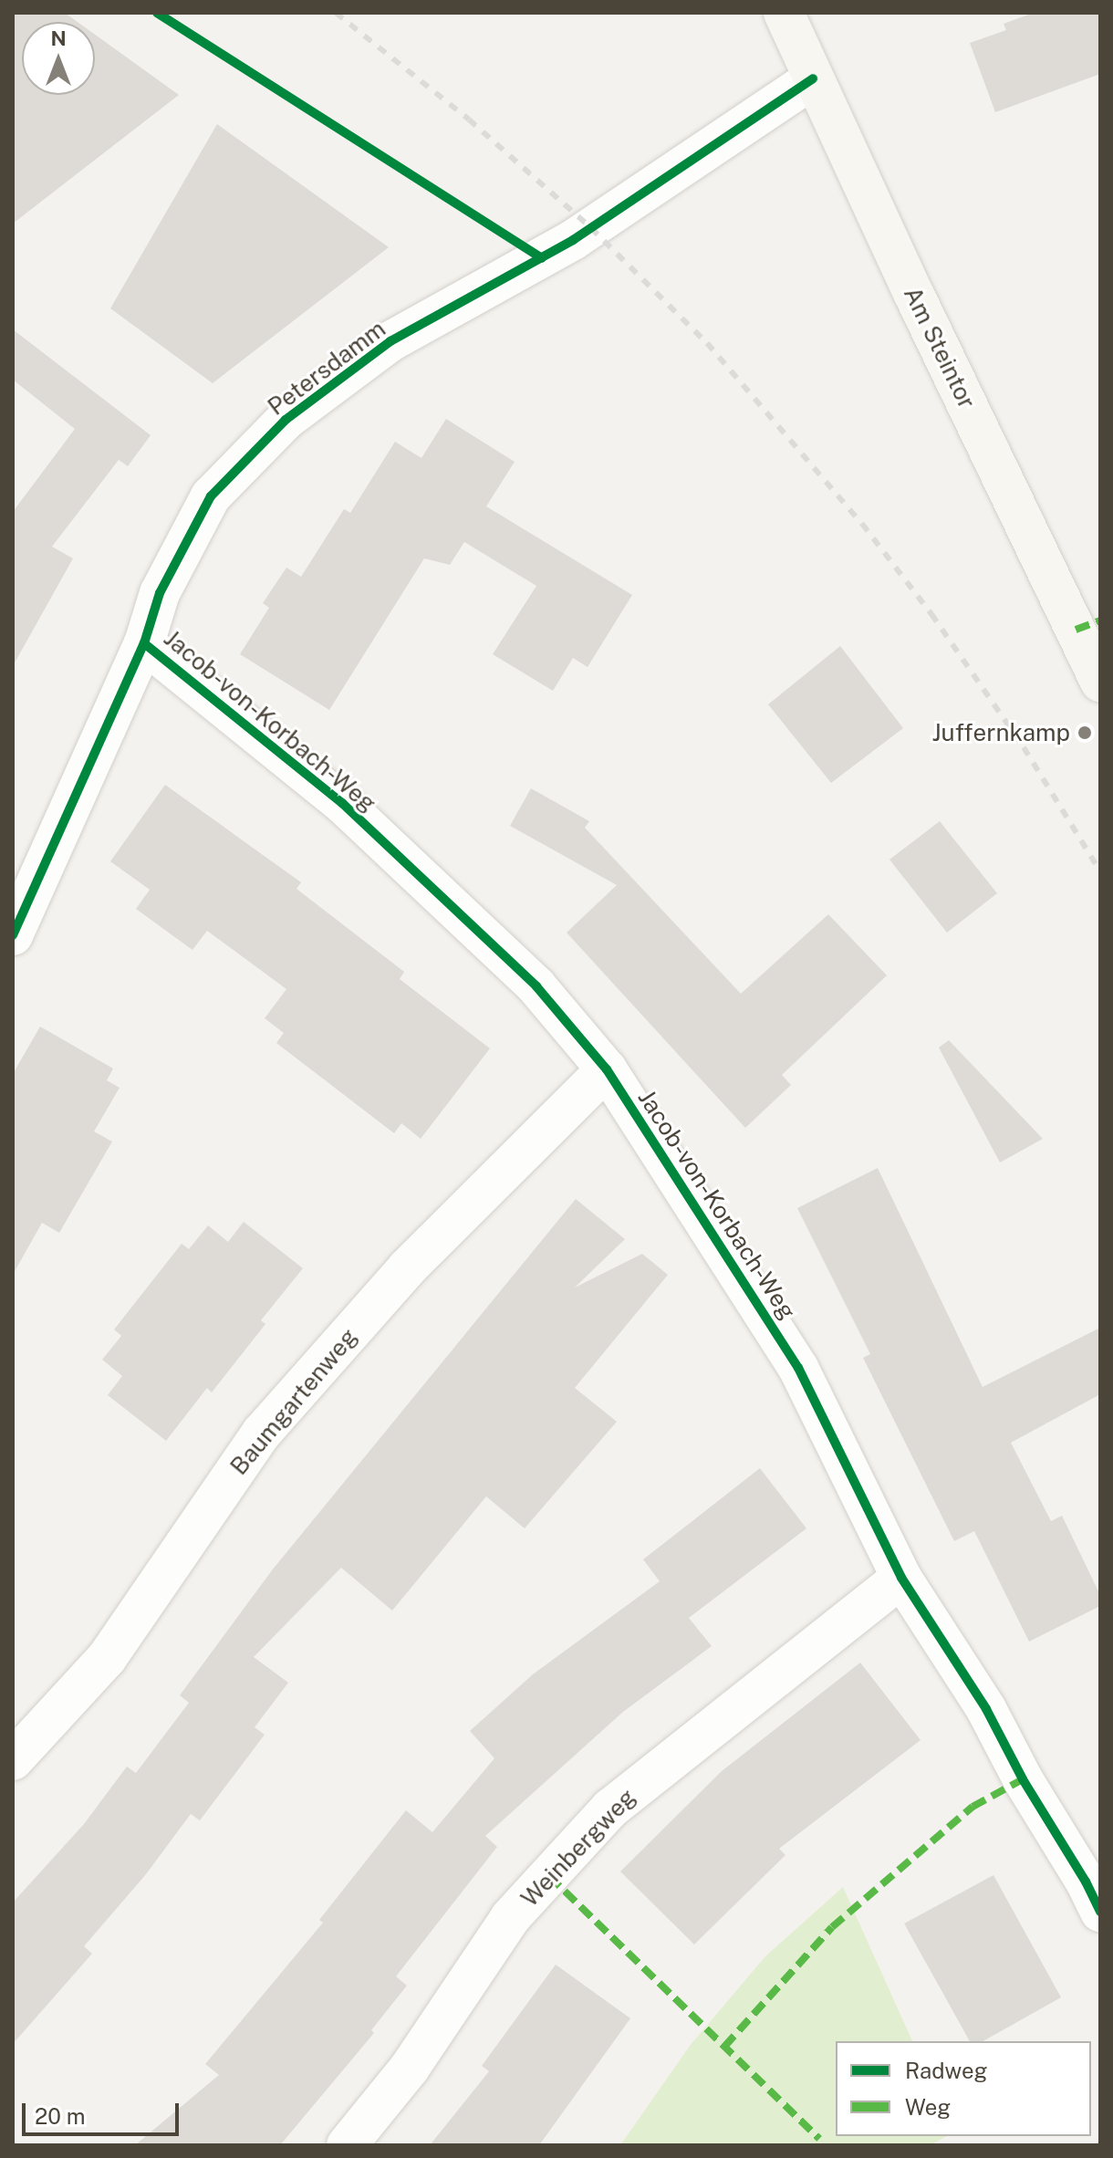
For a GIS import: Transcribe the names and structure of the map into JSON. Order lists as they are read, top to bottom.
{
  "streets": {
    "street": [
      "Am Steintor",
      "Petersdamm",
      "Jacob-von-Korbach-Weg",
      "Baumgartenweg",
      "Weinbergweg"
    ]
  },
  "crossings": [
    ["Am Steintor", "Petersdamm"],
    ["Petersdamm", "Jacob-von-Korbach-Weg"],
    ["Jacob-von-Korbach-Weg", "Baumgartenweg"],
    ["Jacob-von-Korbach-Weg", "Weinbergweg"]
  ],
  "places": ["Juffernkamp"],
  "legend": ["Radweg", "Weg"],
  "scale_bar": "20 m",
  "north": "top"
}
